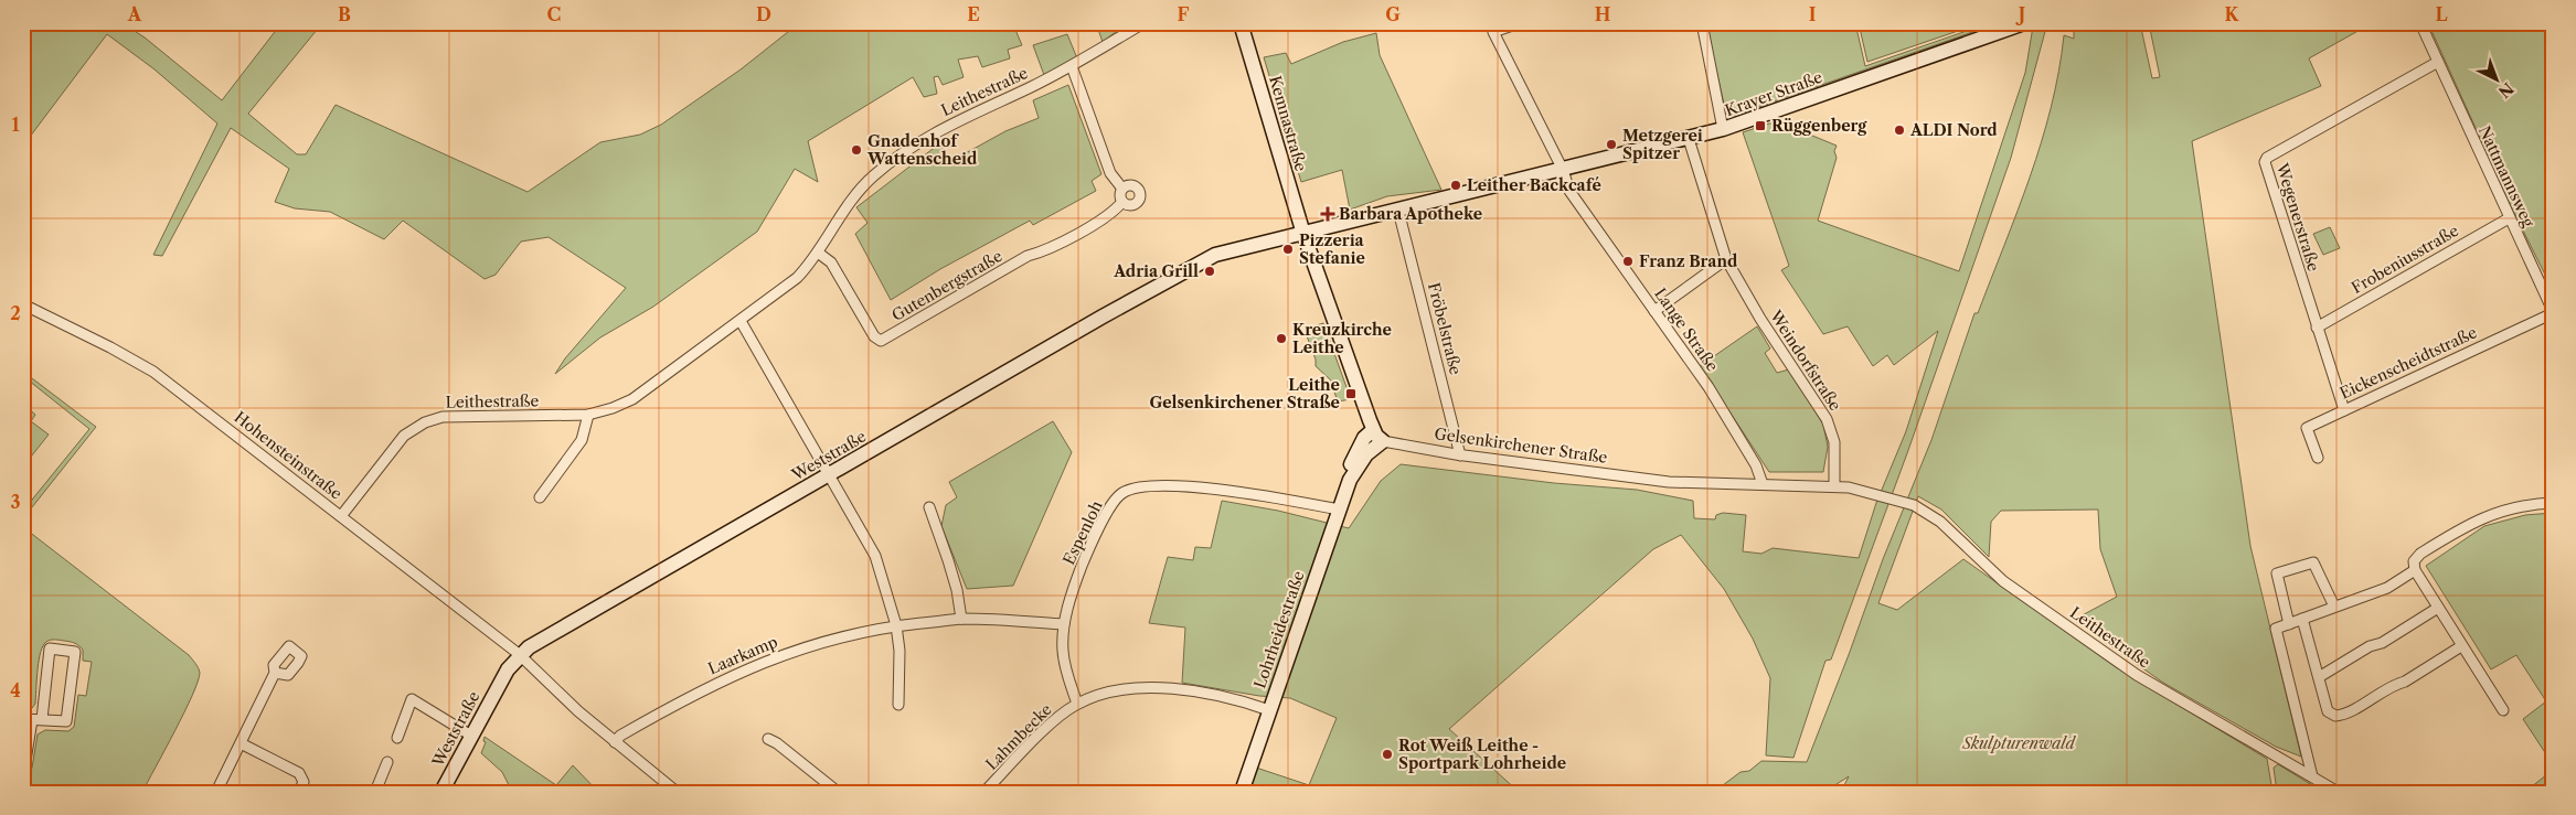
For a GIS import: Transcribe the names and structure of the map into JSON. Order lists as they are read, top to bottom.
{
  "streets": {
    "street": [
      "Leithestraße",
      "Krayer Straße",
      "Kemnastraße",
      "Nattmannsweg",
      "Wegenerstraße",
      "Frobeniusstraße",
      "Gutenbergstraße",
      "Fröbelstraße",
      "Lange Straße",
      "Weindorfstraße",
      "Eickenscheidtstraße",
      "Gelsenkirchener Straße",
      "Hohensteinstraße",
      "Weststraße",
      "Espenloh",
      "Lohrheidestraße",
      "Laarkamp",
      "Lahmbecke"
    ]
  },
  "crossings": [
    ["Leithestraße", "Gutenbergstraße"],
    ["Leithestraße", "Gelsenkirchener Straße"],
    ["Leithestraße", "Hohensteinstraße"],
    ["Krayer Straße", "Kemnastraße"],
    ["Krayer Straße", "Fröbelstraße"],
    ["Krayer Straße", "Lange Straße"],
    ["Krayer Straße", "Weindorfstraße"],
    ["Krayer Straße", "Weststraße"],
    ["Kemnastraße", "Weststraße"],
    ["Nattmannsweg", "Wegenerstraße"],
    ["Nattmannsweg", "Frobeniusstraße"],
    ["Nattmannsweg", "Eickenscheidtstraße"],
    ["Wegenerstraße", "Frobeniusstraße"],
    ["Wegenerstraße", "Eickenscheidtstraße"],
    ["Fröbelstraße", "Gelsenkirchener Straße"],
    ["Lange Straße", "Gelsenkirchener Straße"],
    ["Weindorfstraße", "Gelsenkirchener Straße"],
    ["Gelsenkirchener Straße", "Lohrheidestraße"],
    ["Hohensteinstraße", "Weststraße"],
    ["Hohensteinstraße", "Laarkamp"],
    ["Espenloh", "Lohrheidestraße"],
    ["Espenloh", "Laarkamp"],
    ["Espenloh", "Lahmbecke"],
    ["Lohrheidestraße", "Lahmbecke"]
  ],
  "parks": ["Skulpturenwald"],
  "places": {
    "transit": ["Rüggenberg", "Leithe Gelsenkirchener Straße"],
    "other": [
      "ALDI Nord",
      "Metzgerei Spitzer",
      "Gnadenhof Wattenscheid",
      "Leither Backcafé",
      "Pizzeria Stefanie",
      "Franz Brand",
      "Adria Grill",
      "Kreuzkirche Leithe",
      "Rot Weiß Leithe - Sportpark Lohrheide"
    ],
    "health": ["Barbara Apotheke"]
  },
  "north": "bottom right",
  "grid": {
    "columns": [
      "A",
      "B",
      "C",
      "D",
      "E",
      "F",
      "G",
      "H",
      "I",
      "J",
      "K",
      "L"
    ],
    "rows": [
      "1",
      "2",
      "3",
      "4"
    ]
  }
}
